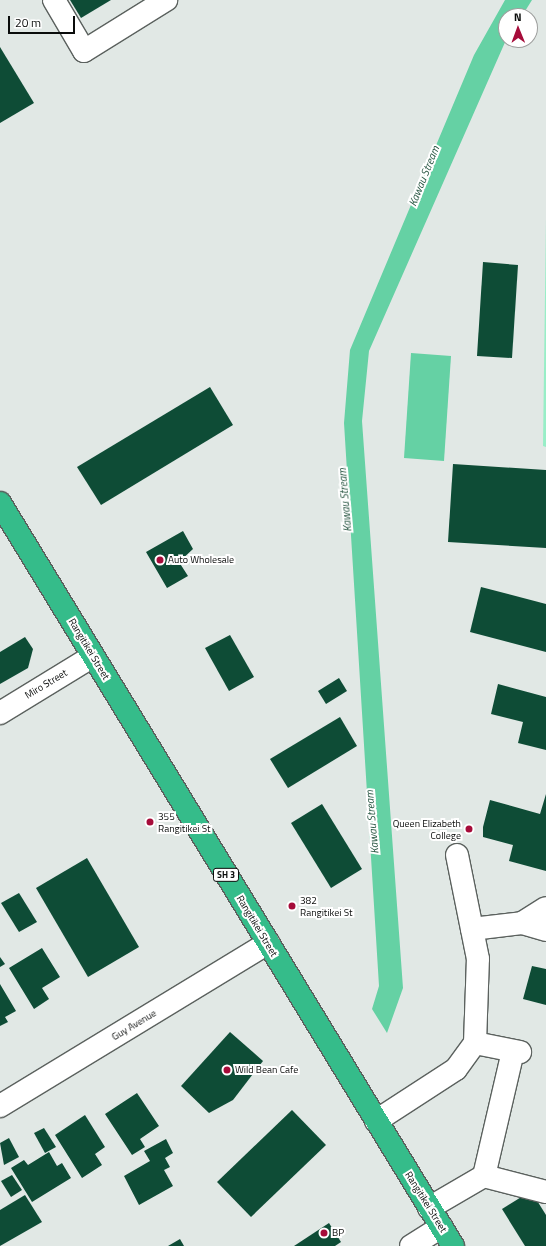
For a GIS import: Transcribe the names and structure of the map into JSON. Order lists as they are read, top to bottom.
{
  "streets": {
    "highway": ["Rangitikei Street", "SH 3"],
    "street": ["Miro Street", "Guy Avenue"]
  },
  "crossings": [
    ["Rangitikei Street", "Miro Street"],
    ["Rangitikei Street", "Guy Avenue"]
  ],
  "water": ["Kawau Stream"],
  "places": [
    "Auto Wholesale",
    "355 Rangitikei St",
    "Queen Elizabeth College",
    "382 Rangitikei St",
    "Wild Bean Cafe",
    "BP"
  ],
  "scale_bar": "20 m",
  "north": "top"
}
